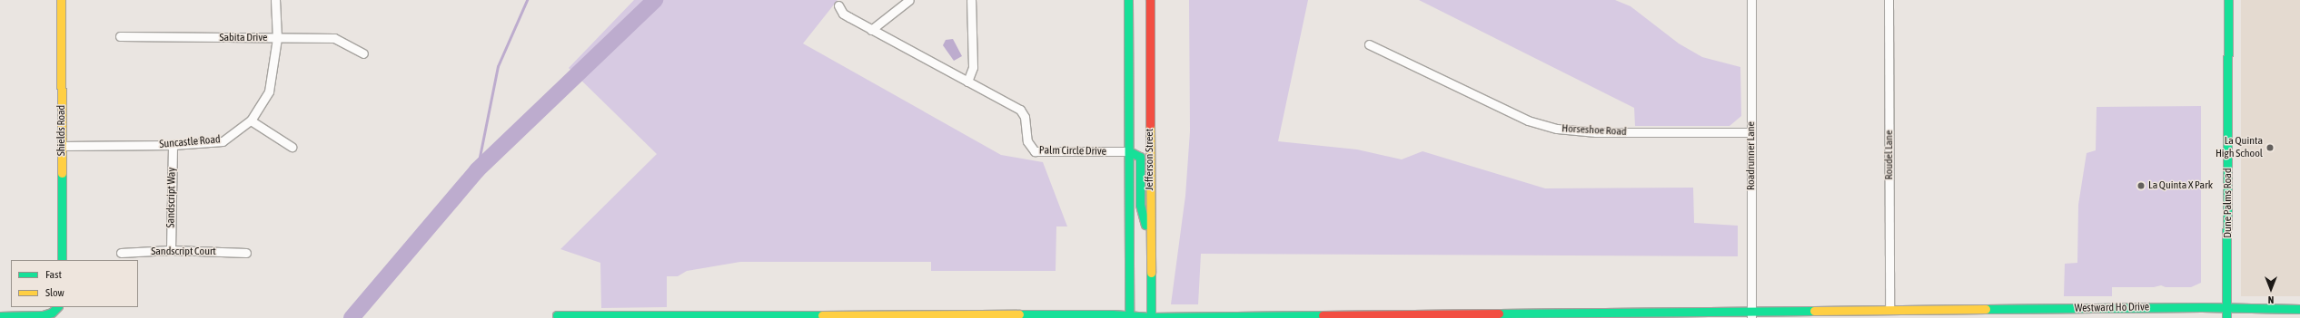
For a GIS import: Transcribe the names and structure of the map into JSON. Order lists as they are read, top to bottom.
{
  "streets": {
    "street": [
      "Sabita Drive",
      "Shields Road",
      "Horseshoe Road",
      "Suncastle Road",
      "Palm Circle Drive",
      "Roudel Lane",
      "Roadrunner Lane",
      "Jefferson Street",
      "Sandscript Way",
      "Dune Palms Road",
      "Sandscript Court",
      "Westward Ho Drive"
    ]
  },
  "crossings": [
    ["Sabita Drive", "Suncastle Road"],
    ["Shields Road", "Suncastle Road"],
    ["Horseshoe Road", "Roadrunner Lane"],
    ["Suncastle Road", "Sandscript Way"],
    ["Palm Circle Drive", "Jefferson Street"],
    ["Roudel Lane", "Westward Ho Drive"],
    ["Roadrunner Lane", "Westward Ho Drive"],
    ["Jefferson Street", "Westward Ho Drive"],
    ["Sandscript Way", "Sandscript Court"],
    ["Dune Palms Road", "Westward Ho Drive"]
  ],
  "places": ["La Quinta High School", "La Quinta X Park"],
  "legend": ["Fast", "Slow"],
  "north": "bottom"
}
